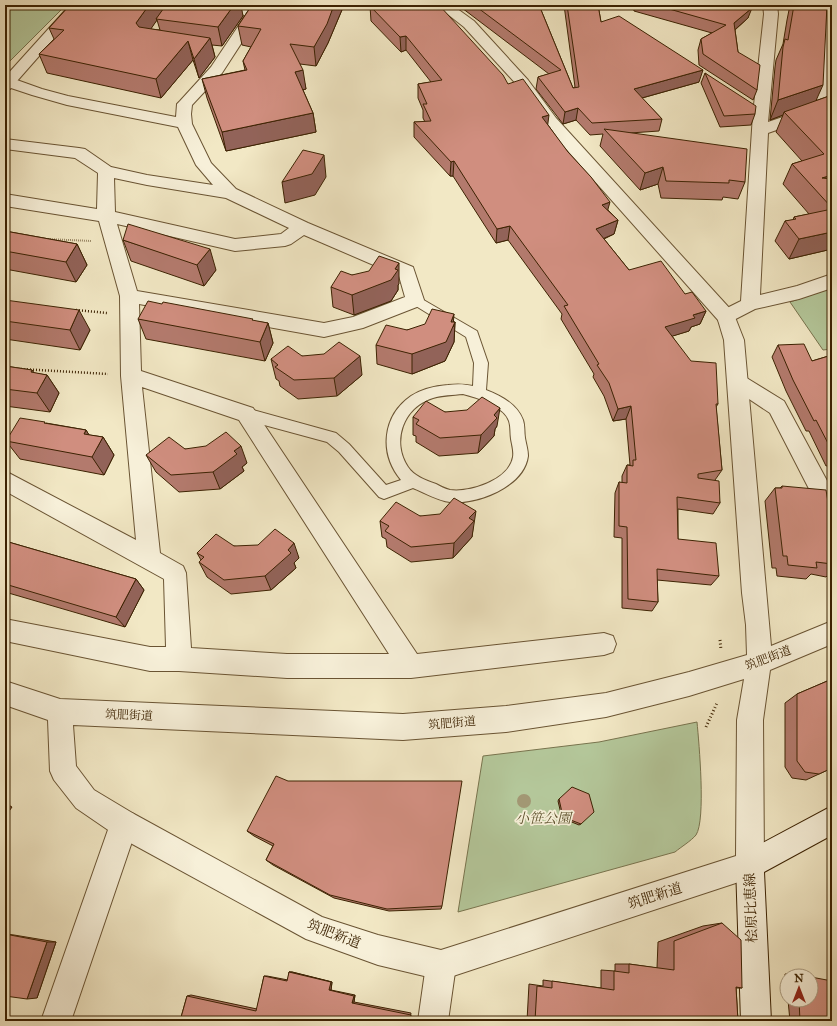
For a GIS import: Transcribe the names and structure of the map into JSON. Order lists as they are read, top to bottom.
{
  "streets": {
    "street": ["筑肥街道", "筑肥新道", "桧原比恵線"]
  },
  "crossings": [
    ["筑肥街道", "筑肥新道"],
    ["筑肥新道", "桧原比恵線"]
  ],
  "parks": ["小笹公園"],
  "north": "top"
}
